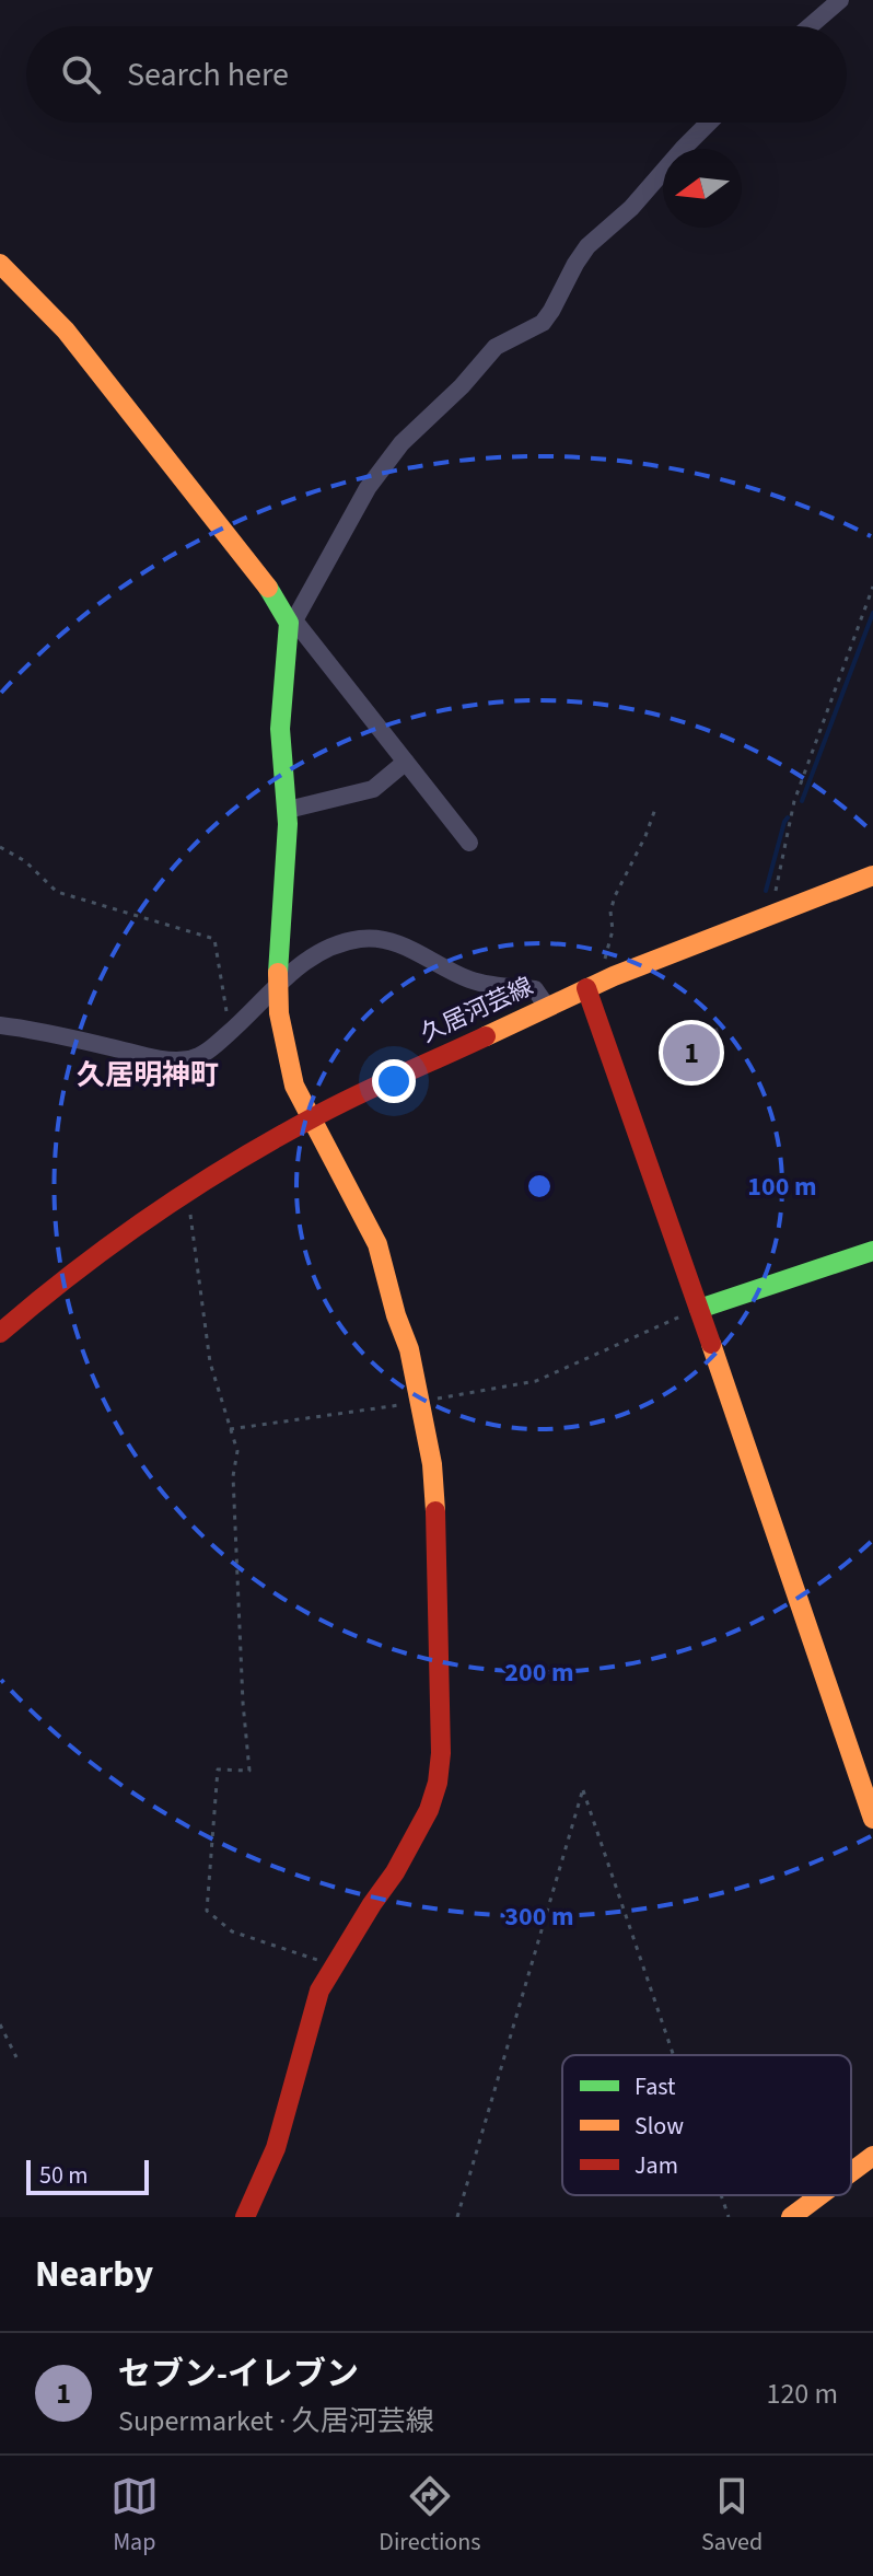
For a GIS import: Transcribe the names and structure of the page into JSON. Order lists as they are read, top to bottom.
{
  "streets": {
    "street": ["久居河芸線"]
  },
  "districts": ["久居明神町"],
  "legend": ["Fast", "Slow", "Jam"],
  "scale_bar": "50 m",
  "north": "left",
  "page": {
    "search": "Search here",
    "pins": "1",
    "scale": "50 m",
    "heading": "Nearby",
    "list": [
      {
        "mark": "1",
        "name": "セブン-イレブン",
        "note": "Supermarket · 久居河芸線",
        "value": "120 m"
      }
    ],
    "nav": ["Map", "Directions", "Saved"]
  },
  "rings": ["100 m", "200 m", "300 m"]
}
